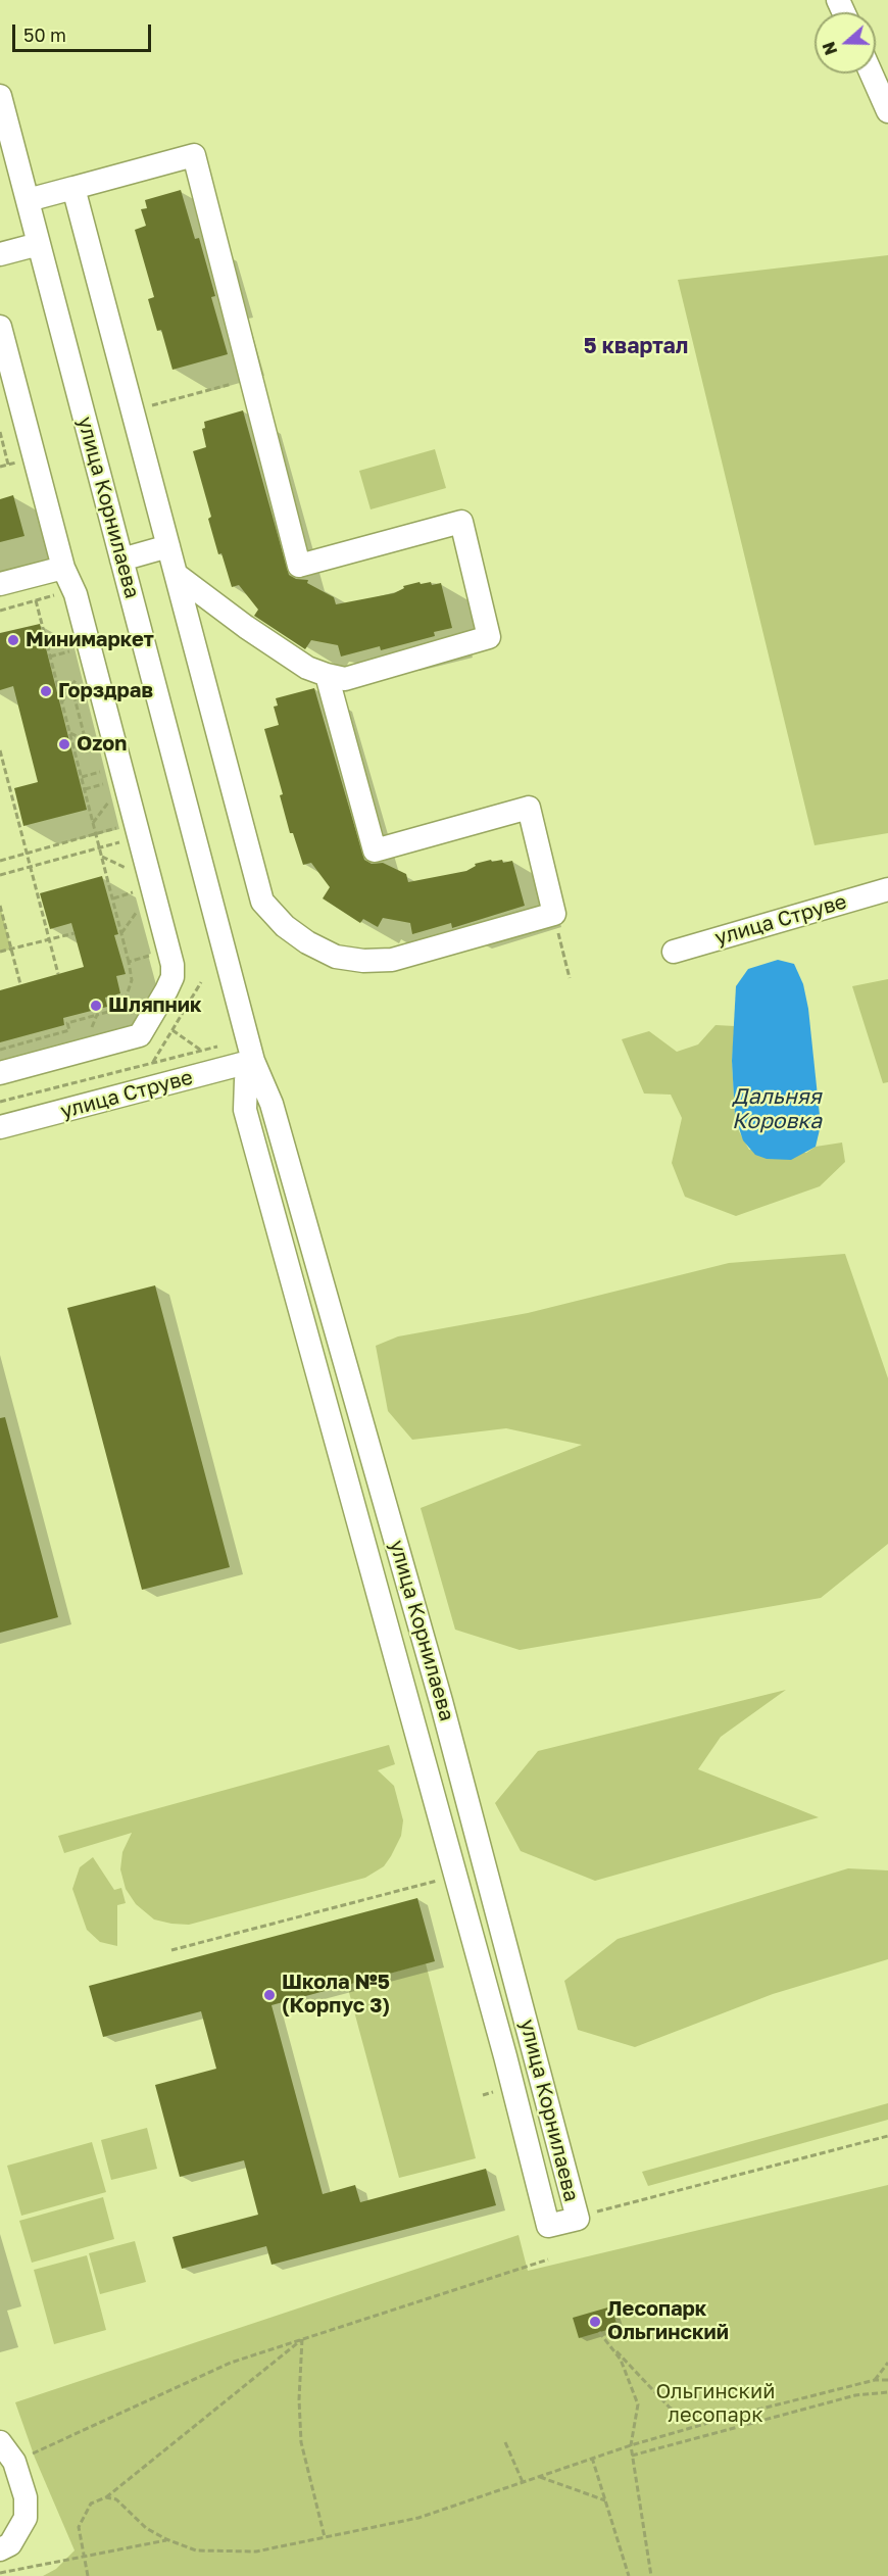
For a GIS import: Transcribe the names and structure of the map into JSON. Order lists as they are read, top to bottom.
{
  "streets": {
    "street": ["улица Корнилаева", "улица Струве"]
  },
  "crossings": [
    ["улица Корнилаева", "улица Струве"]
  ],
  "districts": ["5 квартал"],
  "water": ["Дальняя Коровка"],
  "parks": ["Ольгинский лесопарк"],
  "places": [
    "Минимаркет",
    "Горздрав",
    "Ozon",
    "Шляпник",
    "Школа №5 (Корпус 3)",
    "Лесопарк Ольгинский"
  ],
  "scale_bar": "50 m",
  "north": "left"
}
